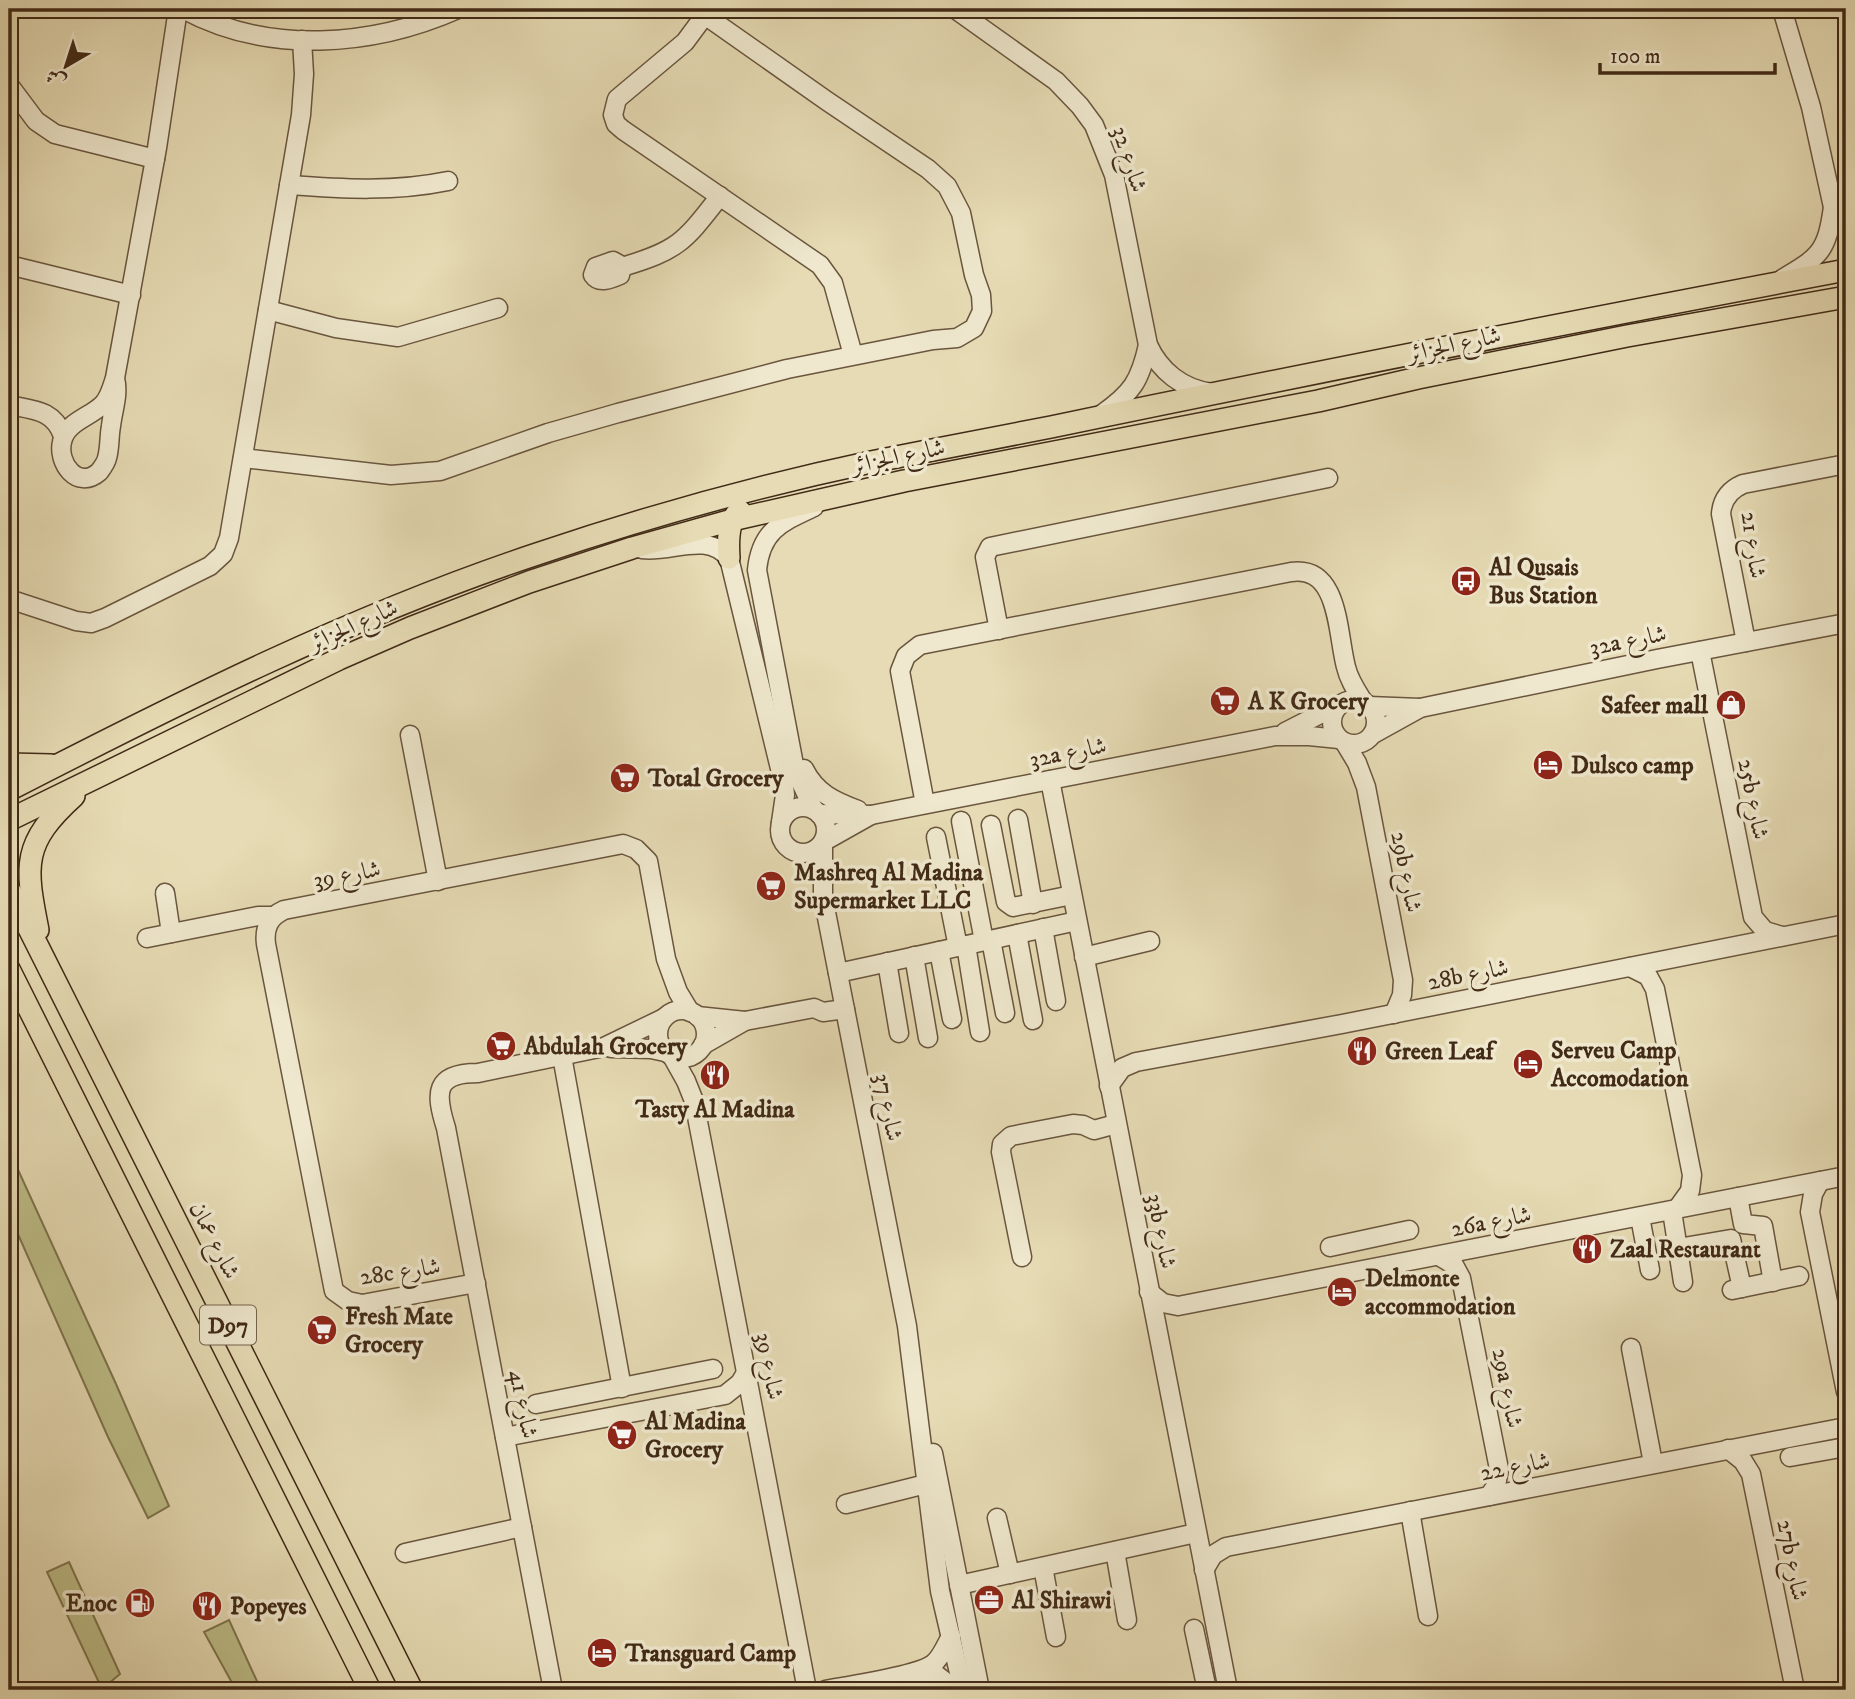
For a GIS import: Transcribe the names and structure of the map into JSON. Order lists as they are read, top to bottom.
{
  "streets": {
    "main road": ["شارع الجزائر", "شارع عمان", "D97"],
    "street": [
      "شارع 32",
      "شارع 21",
      "32a شارع",
      "25b شارع",
      "29b شارع",
      "شارع 39",
      "28b شارع",
      "شارع 37",
      "26a شارع",
      "33b شارع",
      "28c شارع",
      "29a شارع",
      "شارع 41",
      "شارع 22",
      "27b شارع"
    ]
  },
  "crossings": [
    ["شارع 32", "شارع الجزائر"],
    ["شارع 21", "32a شارع"],
    ["32a شارع", "25b شارع"],
    ["32a شارع", "29b شارع"],
    ["32a شارع", "شارع 37"],
    ["32a شارع", "33b شارع"],
    ["25b شارع", "28b شارع"],
    ["29b شارع", "28b شارع"],
    ["28b شارع", "33b شارع"],
    ["26a شارع", "33b شارع"],
    ["26a شارع", "29a شارع"],
    ["33b شارع", "شارع 22"],
    ["28c شارع", "شارع 41"],
    ["29a شارع", "شارع 22"],
    ["شارع 22", "27b شارع"]
  ],
  "places": {
    "bus stop": ["Al Qusais Bus Station"],
    "supermarket": [
      "A K Grocery",
      "Total Grocery",
      "Mashreq Al Madina Supermarket LLC",
      "Abdulah Grocery",
      "Fresh Mate Grocery",
      "Al Madina Grocery"
    ],
    "shop": ["Safeer mall"],
    "hotel": [
      "Dulsco camp",
      "Serveu Camp Accomodation",
      "Delmonte accommodation",
      "Transguard Camp"
    ],
    "restaurant": [
      "Green Leaf",
      "Tasty Al Madina",
      "Zaal Restaurant",
      "Popeyes"
    ],
    "office": ["Al Shirawi"],
    "fuel station": ["Enoc"]
  },
  "scale_bar": "100 m",
  "north": "bottom left"
}
